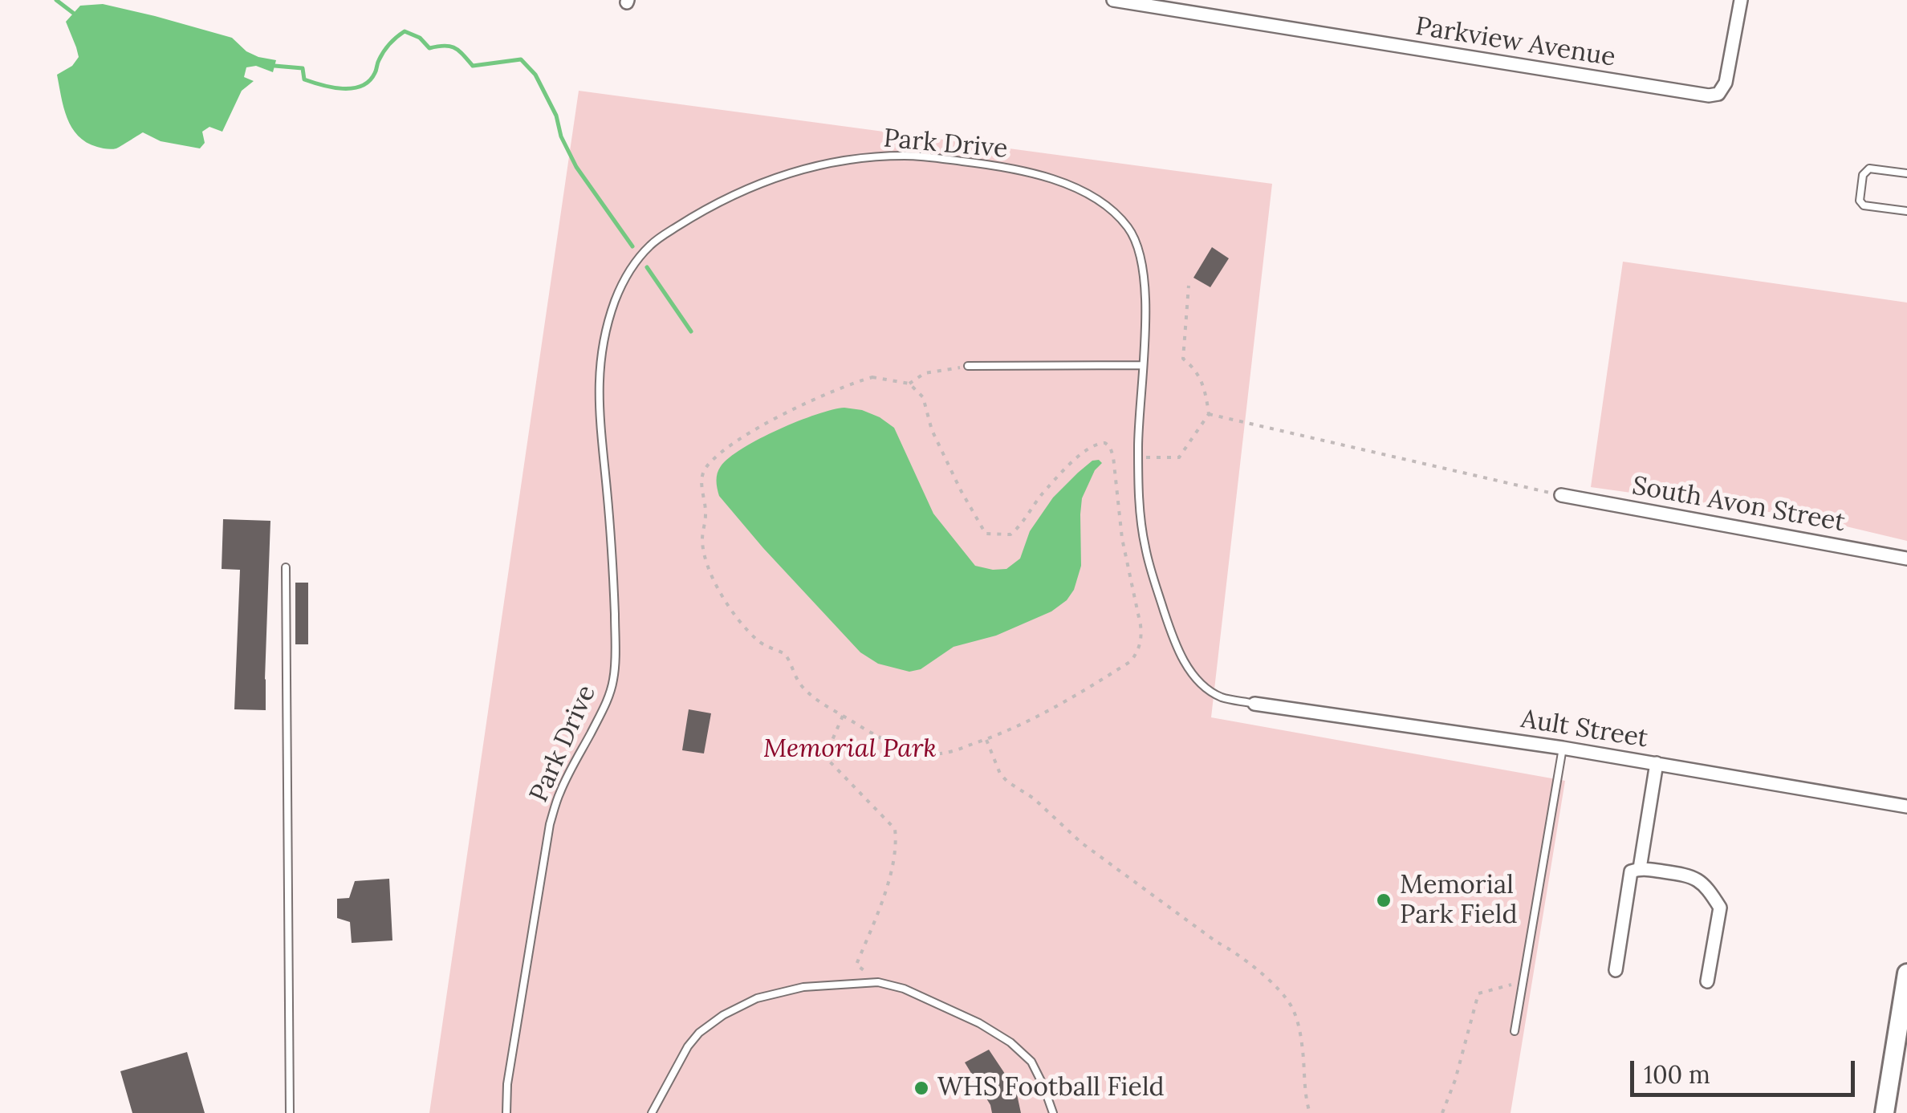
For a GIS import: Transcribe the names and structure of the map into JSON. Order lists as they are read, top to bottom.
{
  "streets": {
    "street": ["Parkview Avenue", "South Avon Street", "Ault Street"],
    "lane": ["Park Drive"]
  },
  "crossings": [
    ["Park Drive", "Ault Street"]
  ],
  "parks": ["Memorial Park"],
  "places": ["Memorial Park Field", "WHS Football Field"],
  "scale_bar": "100 m"
}
